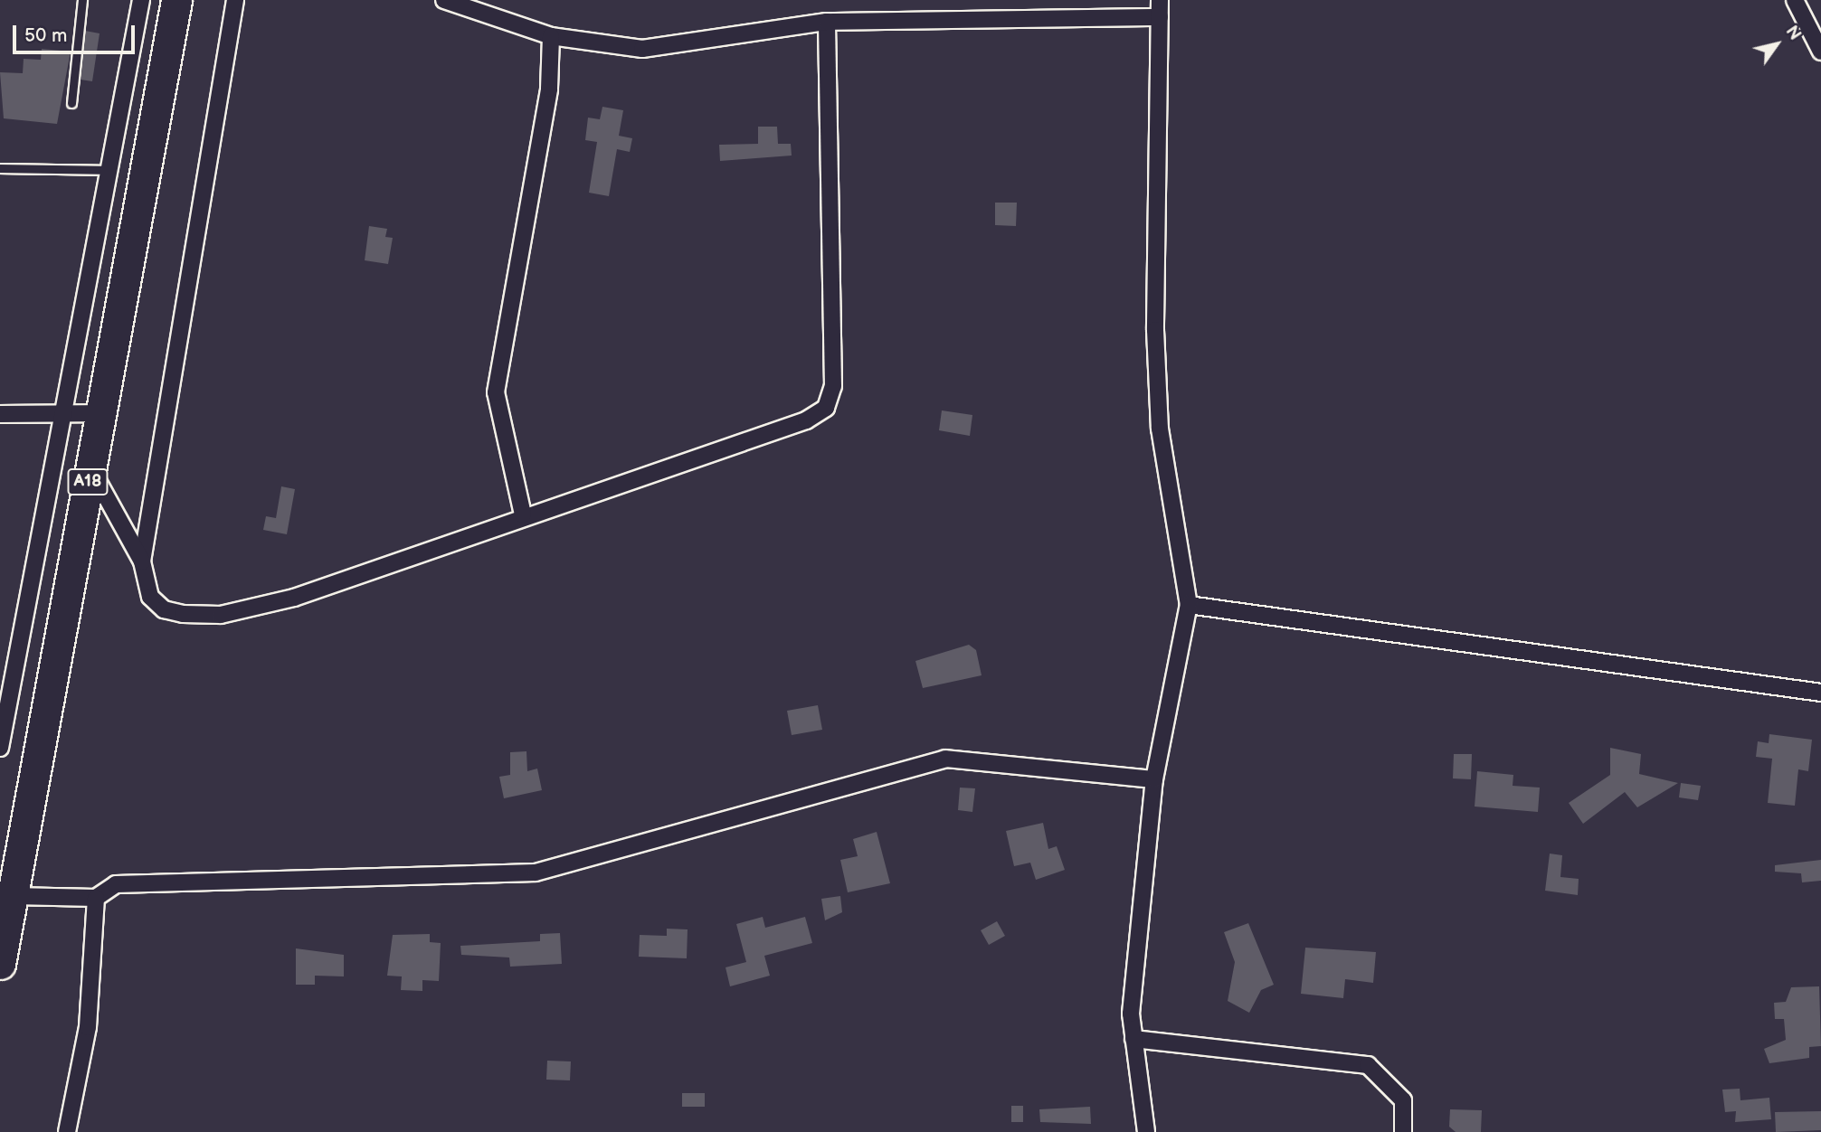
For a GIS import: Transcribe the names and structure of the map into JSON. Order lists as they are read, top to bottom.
{
  "streets": {
    "highway": ["A18"]
  },
  "scale_bar": "50 m",
  "north": "top right"
}
